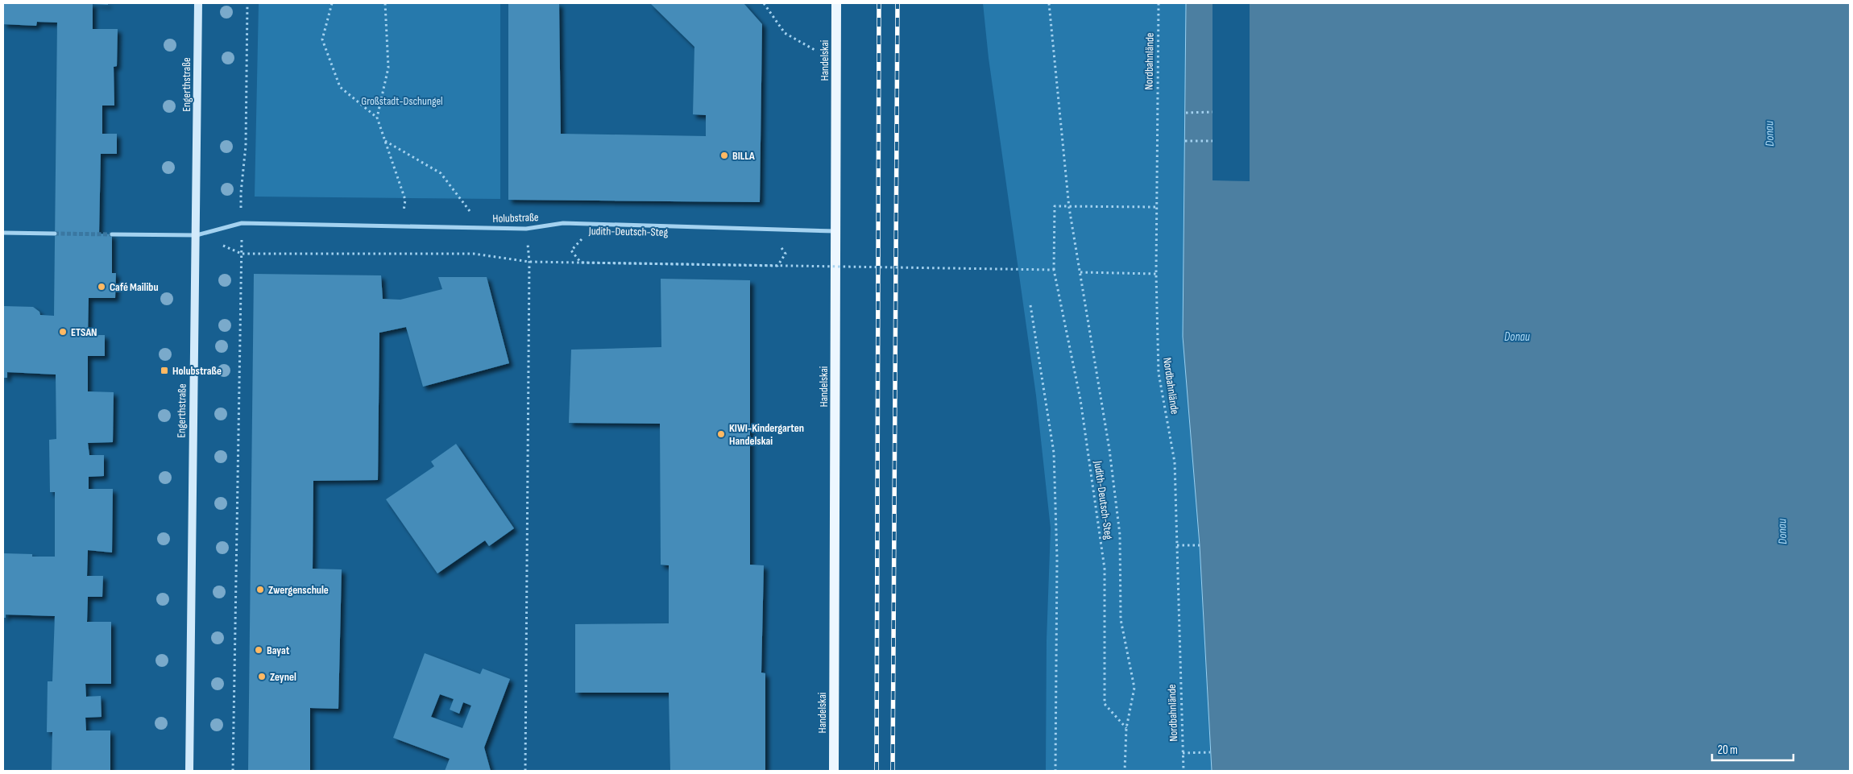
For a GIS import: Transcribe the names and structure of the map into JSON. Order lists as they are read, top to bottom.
{
  "streets": {
    "main road": ["Handelskai"],
    "street": ["Engerthstraße", "Holubstraße"],
    "path": ["Nordbahnlände", "Judith-Deutsch-Steg"]
  },
  "crossings": [
    ["Handelskai", "Holubstraße"],
    ["Engerthstraße", "Holubstraße"]
  ],
  "water": ["Donau"],
  "parks": ["Großstadt-Dschungel"],
  "places": {
    "other": [
      "BILLA",
      "Café Mailibu",
      "ETSAN",
      "KIWI-Kindergarten Handelskai",
      "Zwergenschule",
      "Bayat",
      "Zeynel"
    ],
    "transit": ["Holubstraße"]
  },
  "scale_bar": "20 m"
}
